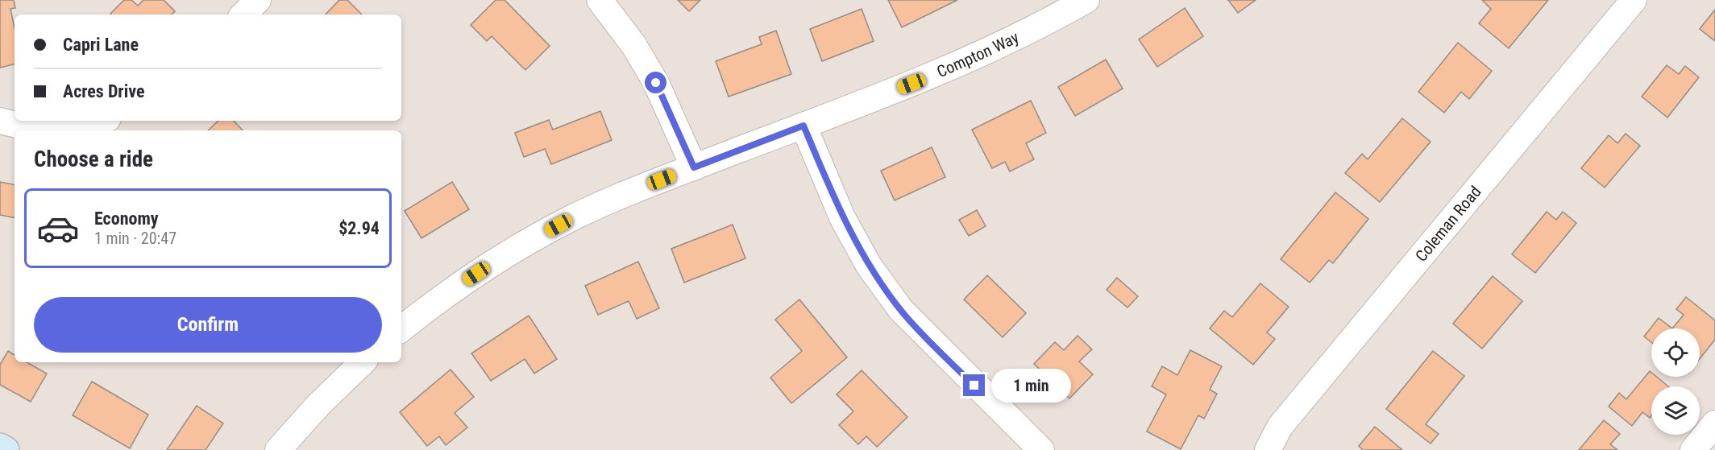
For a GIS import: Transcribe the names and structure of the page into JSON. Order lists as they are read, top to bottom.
{
  "streets": {
    "street": ["Compton Way", "Coleman Road"]
  },
  "page": {
    "banner": ["Capri Lane", "Acres Drive"],
    "heading": "Choose a ride",
    "list": [
      {
        "name": "Economy",
        "note": "1 min · 20:47",
        "value": "$2.94"
      }
    ],
    "buttons": "Confirm",
    "bubble": "1 min"
  }
}
